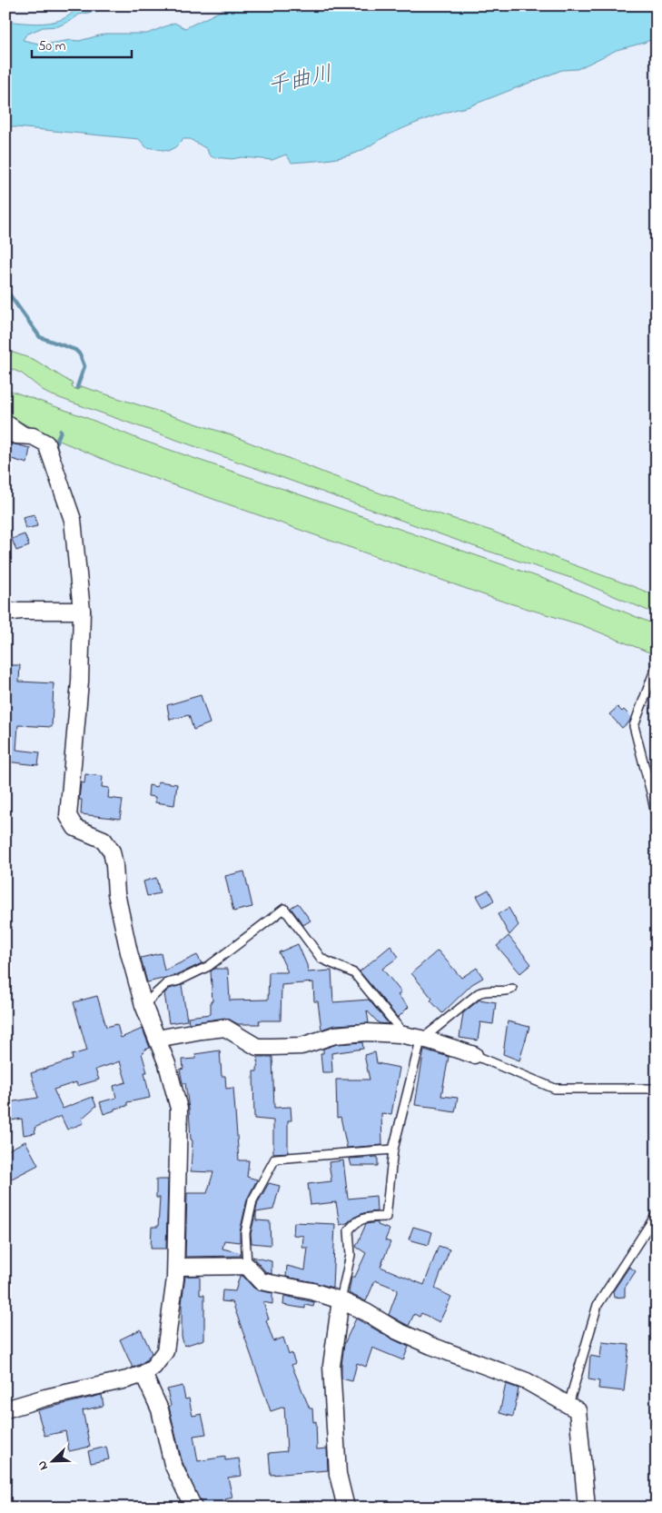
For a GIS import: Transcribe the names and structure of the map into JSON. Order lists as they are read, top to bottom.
{
  "water": ["千曲川"],
  "scale_bar": "50 m",
  "north": "bottom left"
}
